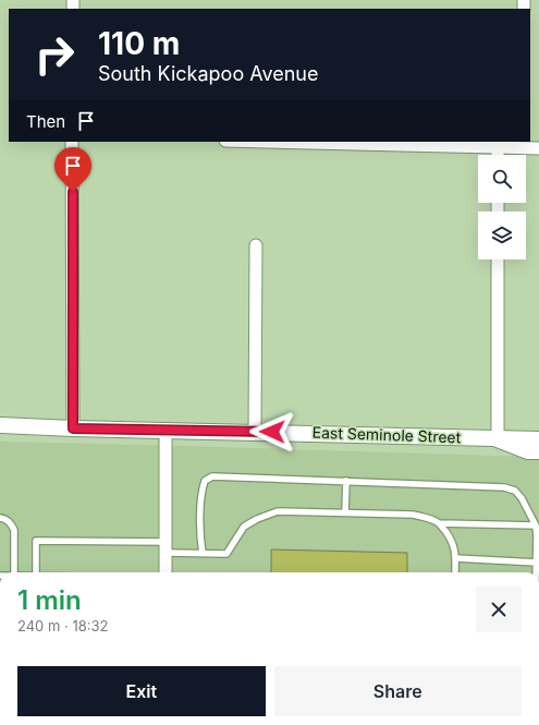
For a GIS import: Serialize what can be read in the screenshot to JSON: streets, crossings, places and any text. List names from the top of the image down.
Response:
{
  "streets": {
    "street": ["East Seminole Street"]
  },
  "page": {
    "turn": ["110 m", "South Kickapoo Avenue"],
    "then": "Then",
    "heading": ["1 min", "240 m · 18:32"],
    "buttons": ["Exit", "Share"]
  }
}
